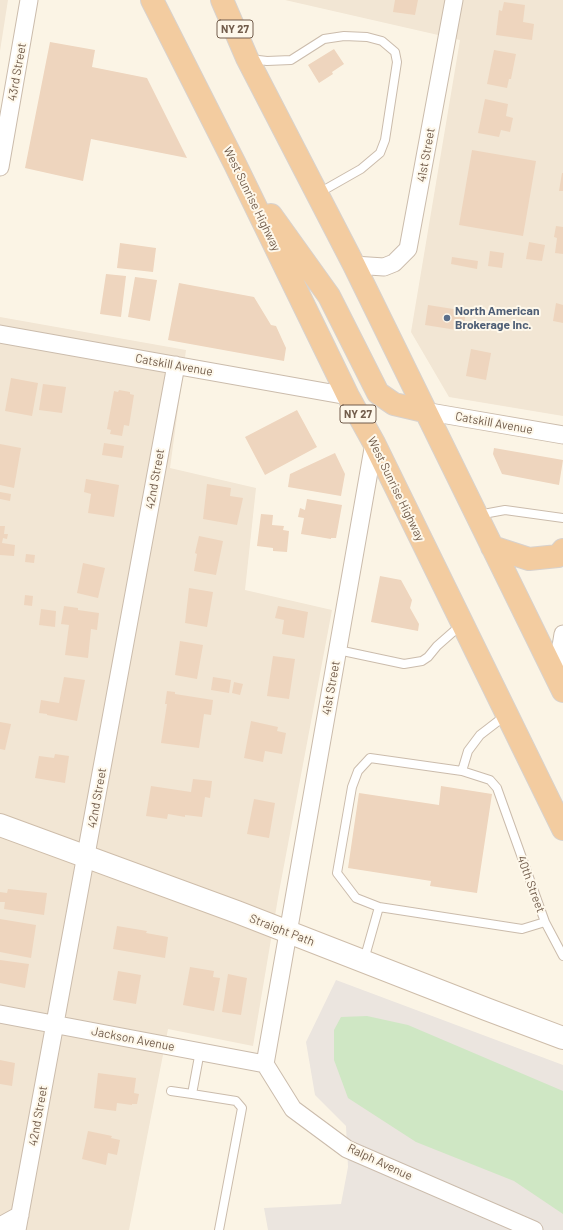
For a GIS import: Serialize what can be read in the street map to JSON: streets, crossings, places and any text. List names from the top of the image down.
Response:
{
  "streets": {
    "highway": ["NY 27", "West Sunrise Highway"],
    "main road": ["Straight Path"],
    "street": [
      "43rd Street",
      "41st Street",
      "Catskill Avenue",
      "42nd Street",
      "Jackson Avenue",
      "Ralph Avenue"
    ],
    "lane": ["40th Street"]
  },
  "crossings": [
    ["NY 27", "41st Street"],
    ["NY 27", "Catskill Avenue"],
    ["41st Street", "West Sunrise Highway"],
    ["41st Street", "Straight Path"],
    ["West Sunrise Highway", "Catskill Avenue"],
    ["Catskill Avenue", "42nd Street"],
    ["42nd Street", "Straight Path"],
    ["42nd Street", "Jackson Avenue"],
    ["Jackson Avenue", "Ralph Avenue"]
  ],
  "places": ["North American Brokerage Inc."]
}
